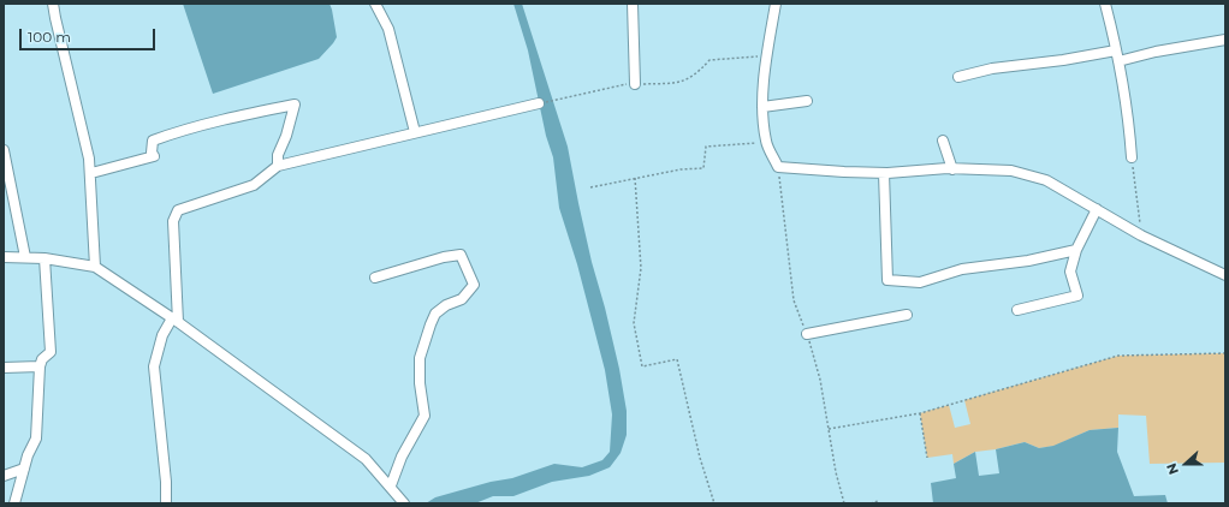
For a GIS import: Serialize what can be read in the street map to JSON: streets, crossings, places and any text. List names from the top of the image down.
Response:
{
  "scale_bar": "100 m",
  "north": "left"
}
